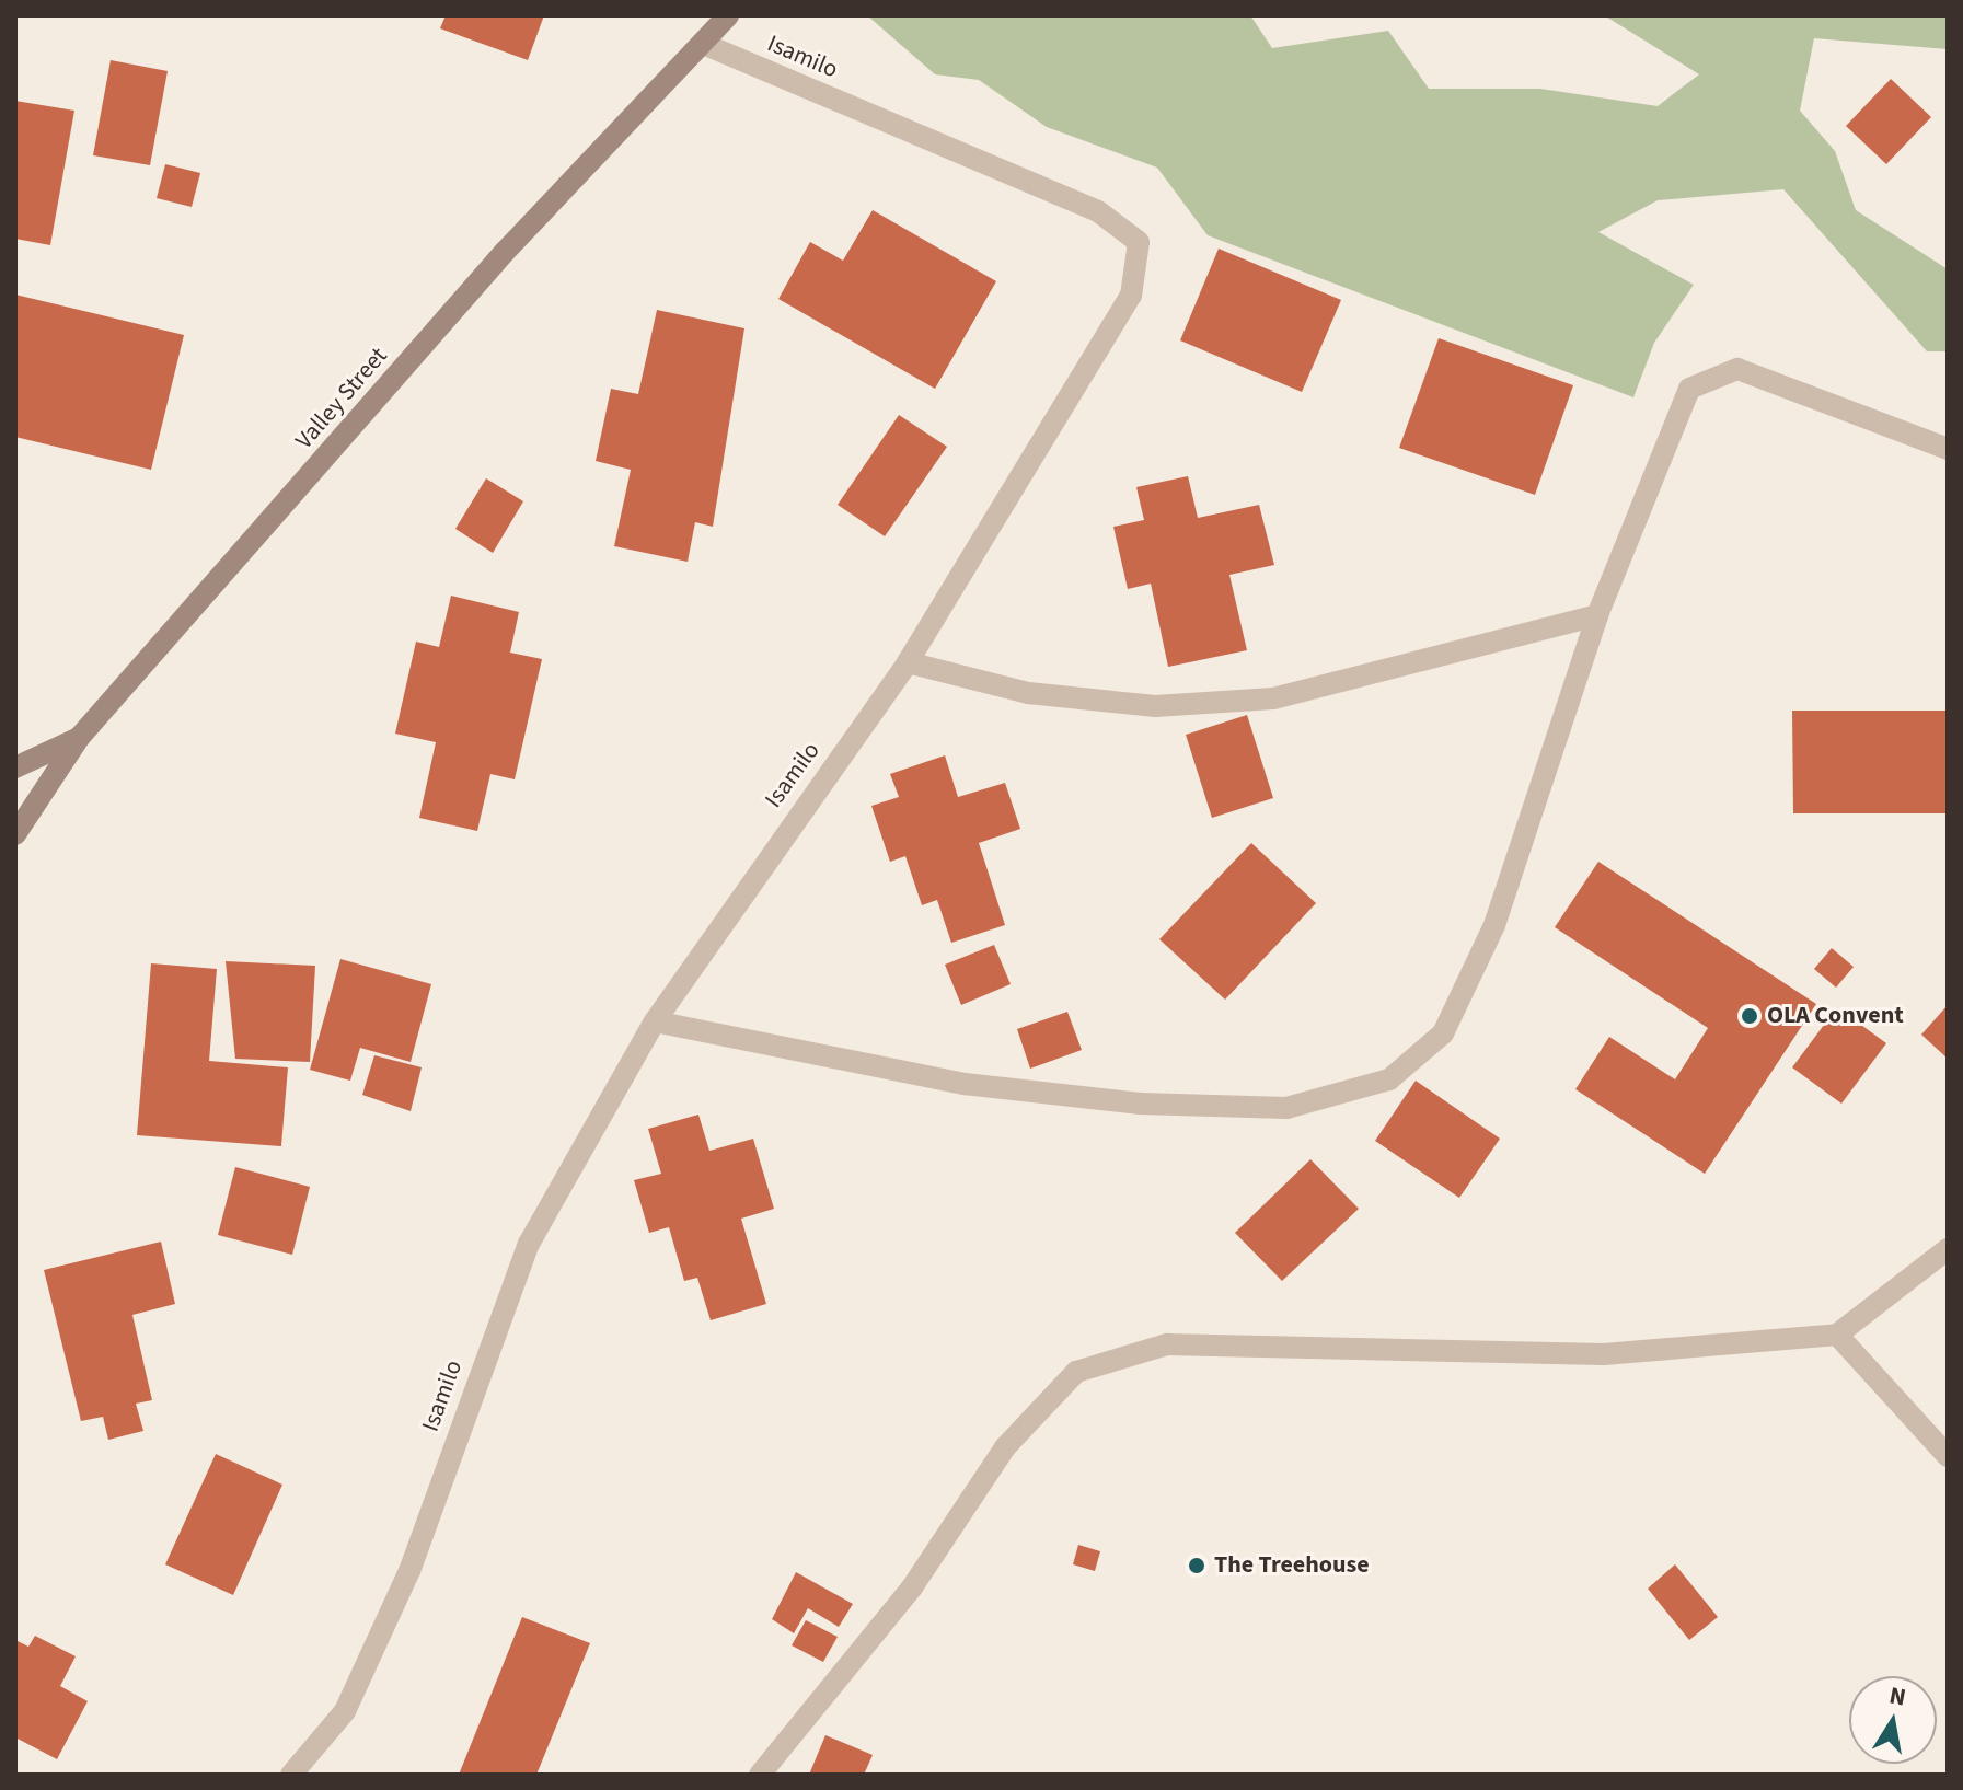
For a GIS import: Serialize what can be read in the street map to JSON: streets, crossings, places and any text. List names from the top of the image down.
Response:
{
  "streets": {
    "main road": ["Valley Street"],
    "street": ["Isamilo"]
  },
  "crossings": [
    ["Isamilo", "Valley Street"]
  ],
  "places": ["OLA Convent", "The Treehouse"],
  "north": "top"
}
